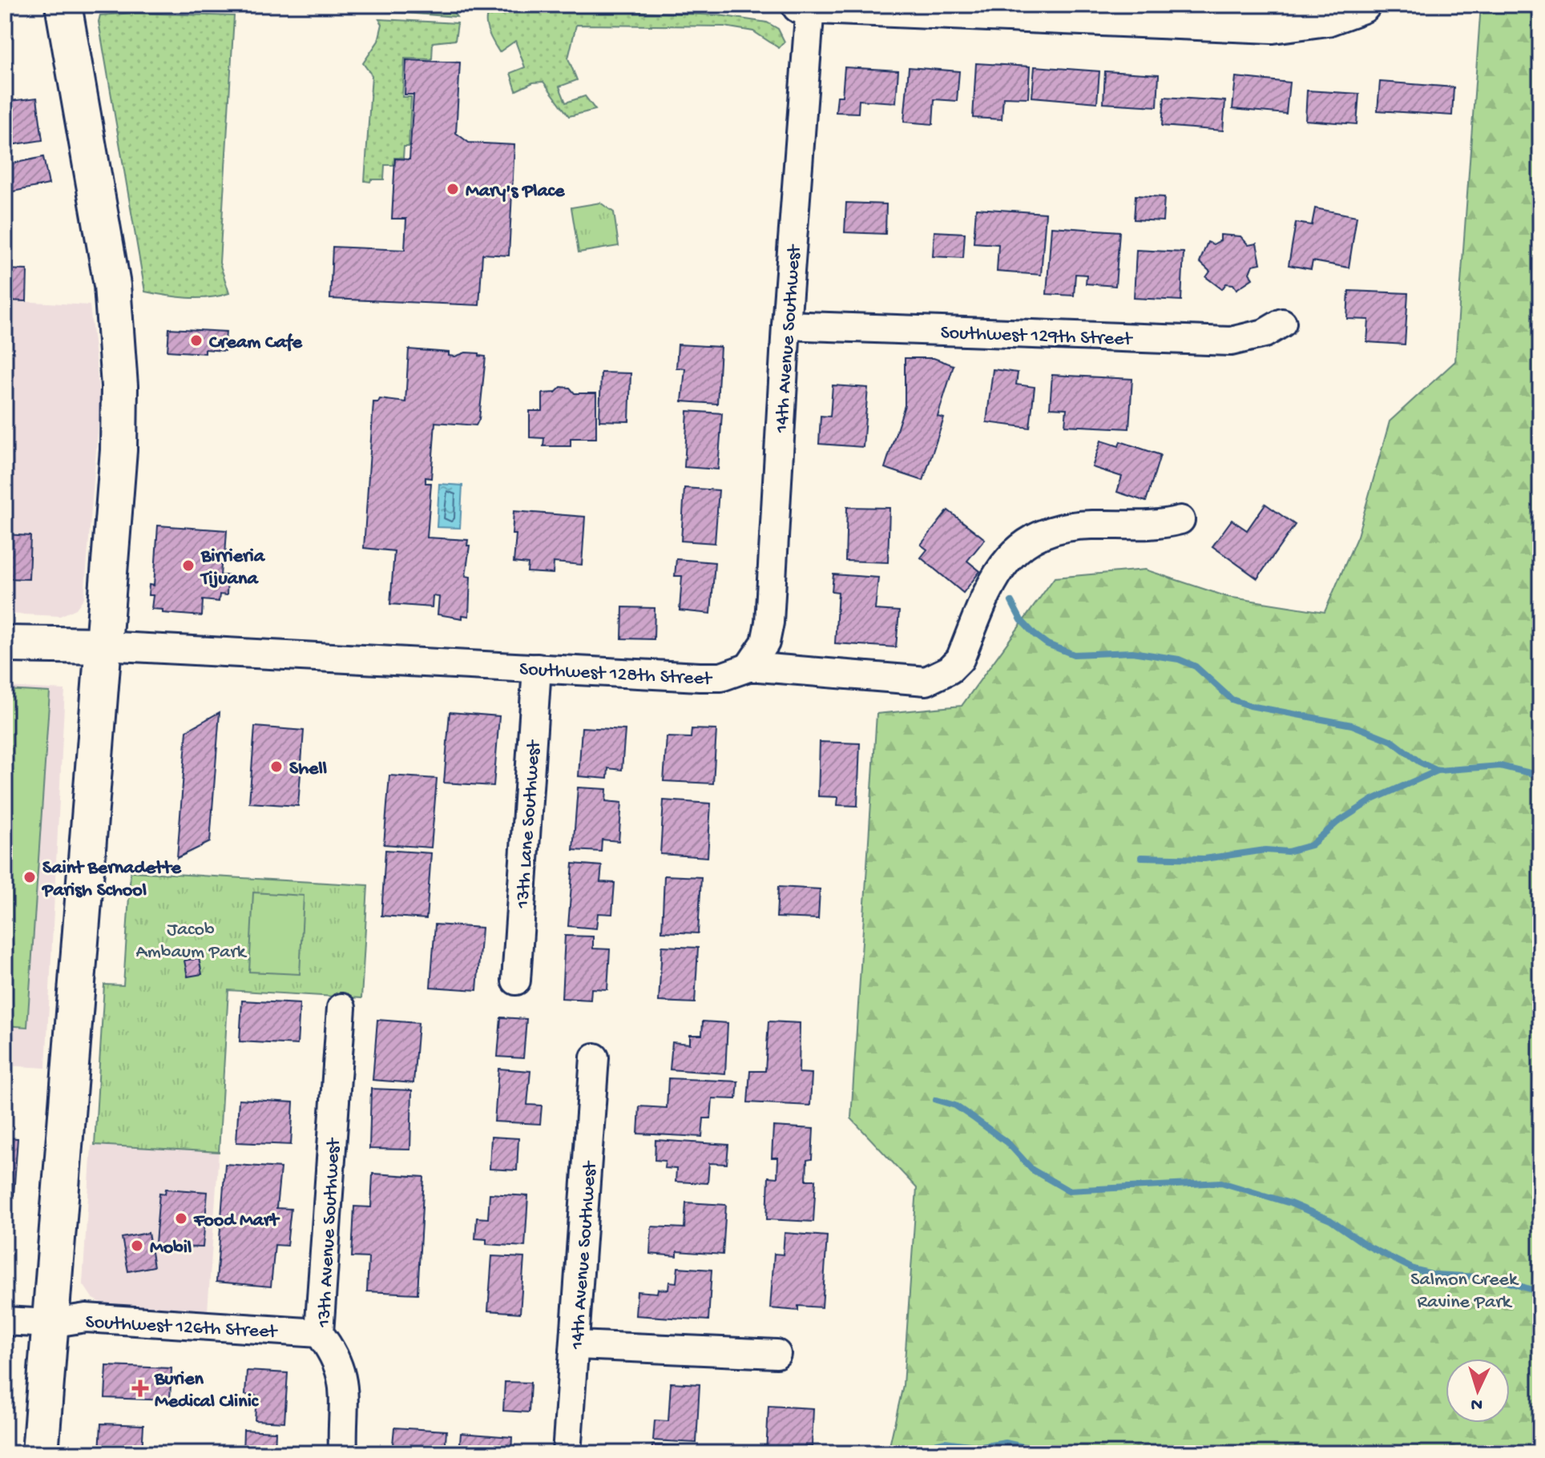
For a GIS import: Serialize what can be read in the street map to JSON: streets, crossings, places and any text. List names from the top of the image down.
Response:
{
  "streets": {
    "main road": ["Southwest 128th Street"],
    "street": [
      "Southwest 129th Street",
      "14th Avenue Southwest",
      "13th Lane Southwest",
      "13th Avenue Southwest",
      "Southwest 126th Street"
    ]
  },
  "crossings": [
    ["Southwest 129th Street", "14th Avenue Southwest"],
    ["14th Avenue Southwest", "Southwest 128th Street"],
    ["Southwest 128th Street", "13th Lane Southwest"],
    ["13th Avenue Southwest", "Southwest 126th Street"]
  ],
  "parks": ["Jacob Ambaum Park", "Salmon Creek Ravine Park"],
  "places": {
    "other": [
      "Mary's Place",
      "Cream Cafe",
      "Birrieria Tijuana",
      "Shell",
      "Saint Bernadette Parish School",
      "Food Mart",
      "Mobil"
    ],
    "health": ["Burien Medical Clinic"]
  },
  "north": "bottom"
}
